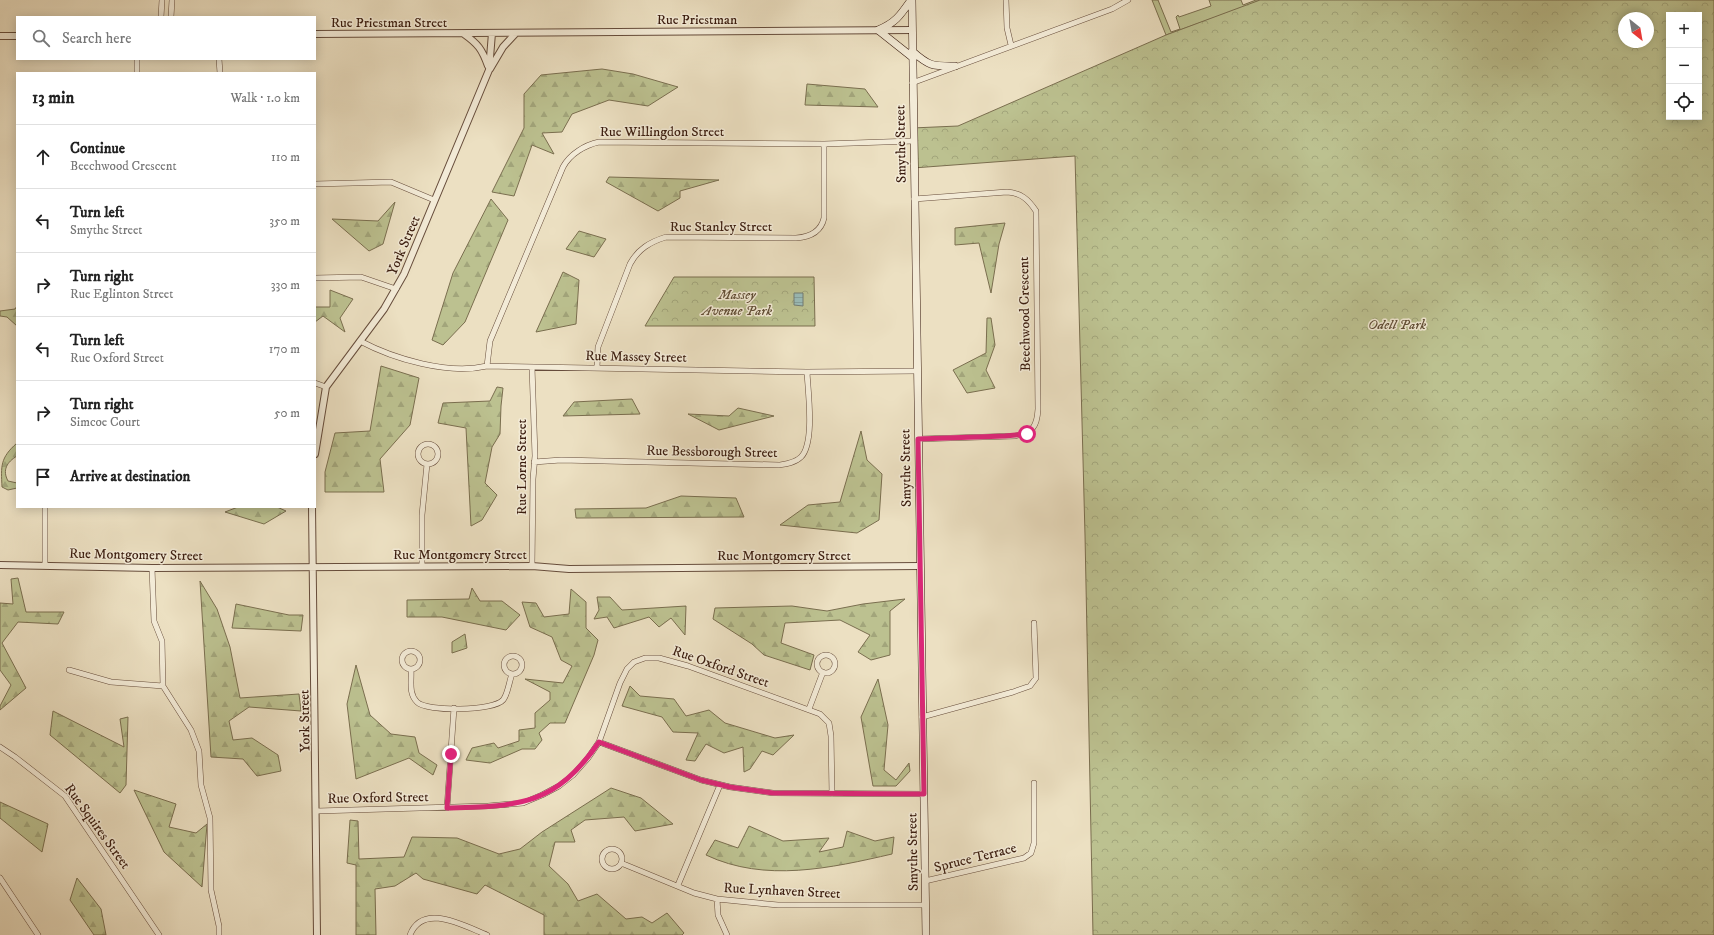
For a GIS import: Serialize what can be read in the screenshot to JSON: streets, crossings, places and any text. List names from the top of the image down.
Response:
{
  "streets": {
    "main road": ["Smythe Street"],
    "street": [
      "Rue Priestman",
      "Rue Priestman Street",
      "Rue Willingdon Street",
      "Rue Stanley Street",
      "York Street",
      "Beechwood Crescent",
      "Rue Massey Street",
      "Rue Bessborough Street",
      "Rue Lorne Street",
      "Rue Montgomery Street",
      "Rue Oxford Street",
      "Rue Squires Street",
      "Spruce Terrace",
      "Rue Lynhaven Street"
    ]
  },
  "crossings": [
    ["Rue Priestman", "Rue Priestman Street"],
    ["Rue Priestman", "Smythe Street"],
    ["Rue Priestman", "York Street"],
    ["Rue Priestman Street", "York Street"],
    ["Rue Willingdon Street", "Smythe Street"],
    ["Rue Willingdon Street", "Rue Stanley Street"],
    ["Rue Willingdon Street", "Rue Massey Street"],
    ["Smythe Street", "Beechwood Crescent"],
    ["Smythe Street", "Rue Massey Street"],
    ["Smythe Street", "Rue Montgomery Street"],
    ["Smythe Street", "Spruce Terrace"],
    ["Smythe Street", "Rue Lynhaven Street"],
    ["Rue Stanley Street", "Rue Massey Street"],
    ["York Street", "Rue Massey Street"],
    ["York Street", "Rue Montgomery Street"],
    ["York Street", "Rue Oxford Street"],
    ["Rue Massey Street", "Rue Bessborough Street"],
    ["Rue Massey Street", "Rue Lorne Street"],
    ["Rue Bessborough Street", "Rue Lorne Street"],
    ["Rue Lorne Street", "Rue Montgomery Street"]
  ],
  "parks": ["Massey Avenue Park", "Odell Park"],
  "north": "bottom right",
  "page": {
    "map_buttons": ["+", "−"],
    "search": "Search here",
    "heading": ["13 min", "Walk · 1.0 km"],
    "list": [
      ["Continue", "Beechwood Crescent", "110 m"],
      ["Turn left", "Smythe Street", "350 m"],
      ["Turn right", "Rue Eglinton Street", "330 m"],
      ["Turn left", "Rue Oxford Street", "170 m"],
      ["Turn right", "Simcoe Court", "50 m"],
      "Arrive at destination"
    ]
  }
}
